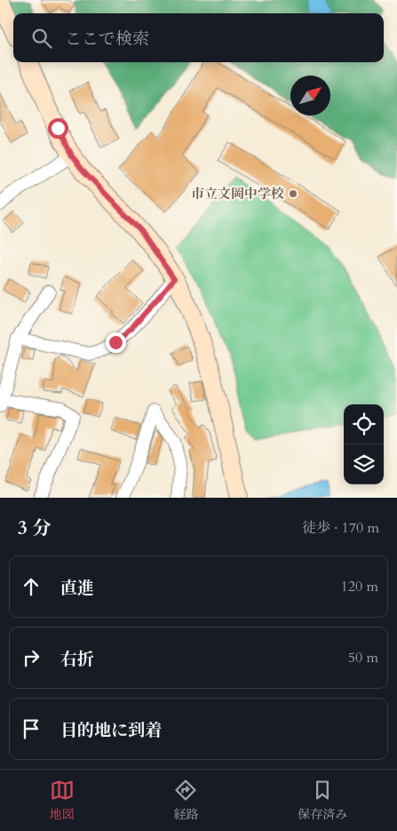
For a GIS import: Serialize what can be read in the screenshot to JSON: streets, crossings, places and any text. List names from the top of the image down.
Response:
{
  "places": ["市立文岡中学校"],
  "north": "top right",
  "page": {
    "search": "ここで検索",
    "heading": ["3 分", "徒歩 · 170 m"],
    "list": [
      ["直進", "120 m"],
      ["右折", "50 m"],
      "目的地に到着"
    ],
    "nav": ["地図", "経路", "保存済み"]
  }
}
